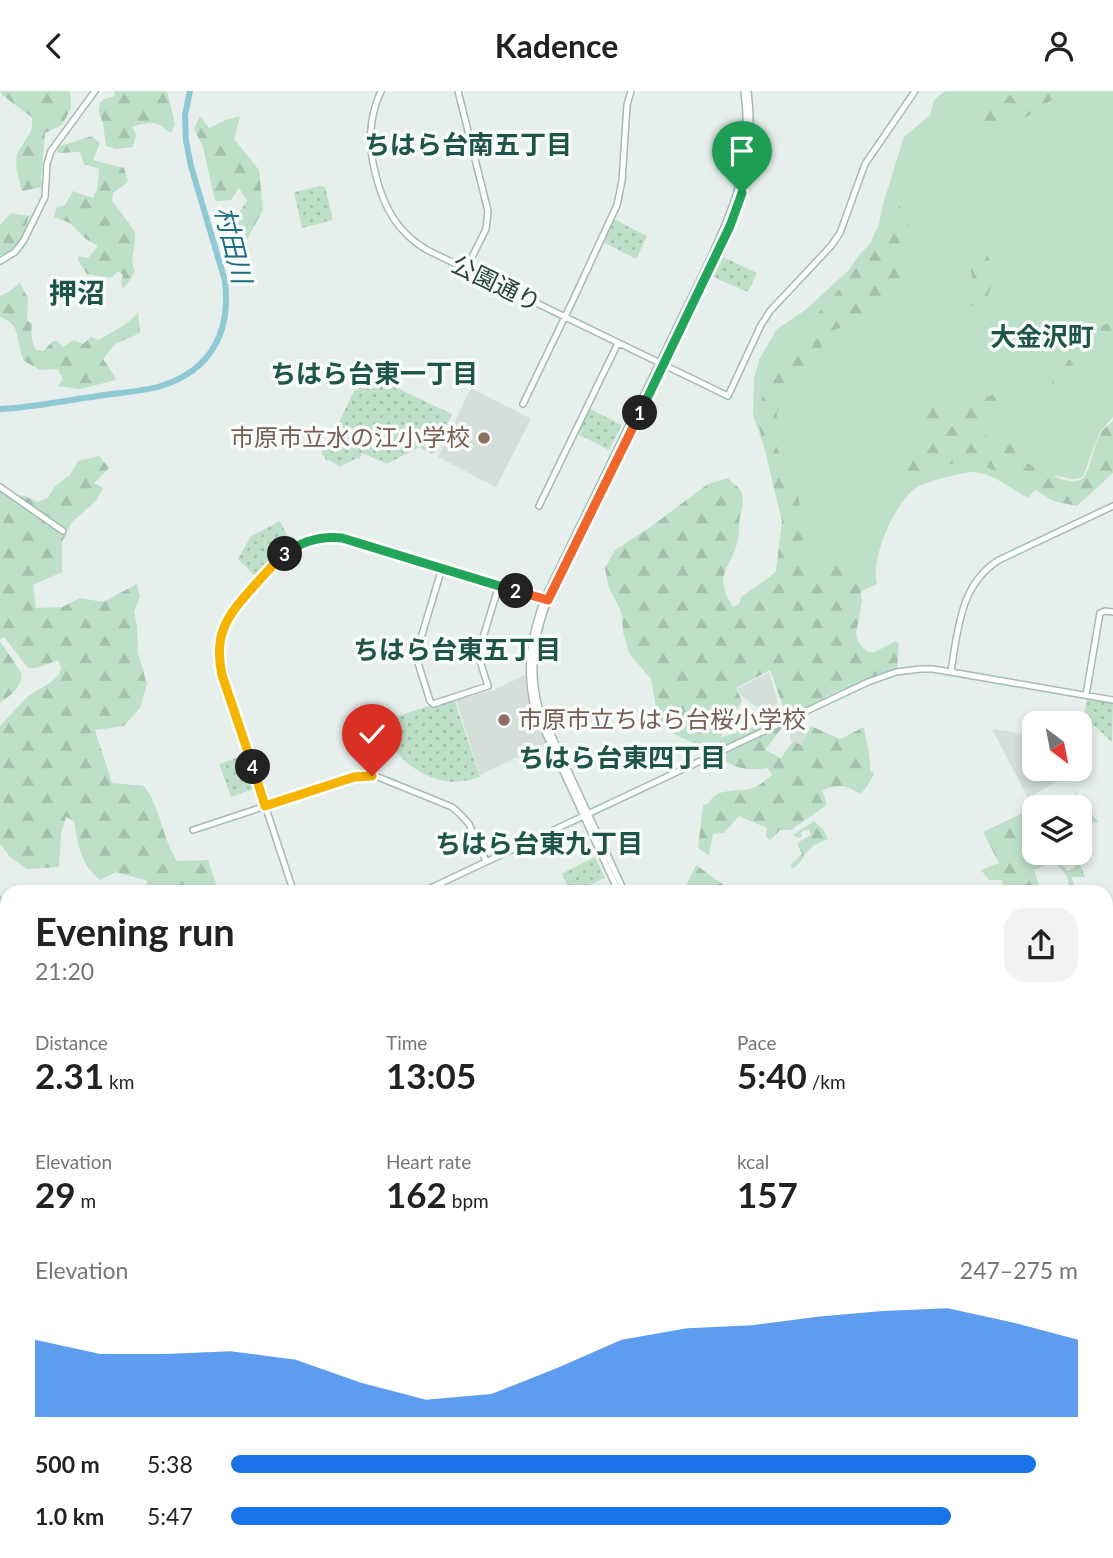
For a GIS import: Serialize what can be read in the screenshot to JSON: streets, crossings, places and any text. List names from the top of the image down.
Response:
{
  "streets": {
    "street": ["公園通り"]
  },
  "districts": [
    "ちはら台南五丁目",
    "押沼",
    "大金沢町",
    "ちはら台東一丁目",
    "ちはら台東五丁目",
    "ちはら台東四丁目",
    "ちはら台東九丁目"
  ],
  "water": ["村田川"],
  "places": ["市原市立水の江小学校", "市原市立ちはら台桜小学校"],
  "north": "bottom right",
  "page": {
    "header": "Kadence",
    "pins": [
      "1",
      "3",
      "2",
      "4"
    ],
    "heading": ["Evening run", "21:20"],
    "stats": [
      ["Distance", "2.31 km"],
      ["Time", "13:05"],
      ["Pace", "5:40 /km"],
      ["Elevation", "29 m"],
      ["Heart rate", "162 bpm"],
      ["kcal", "157"]
    ],
    "chart": ["Elevation", "247–275 m"],
    "list": [
      {
        "name": "500 m",
        "note": "5:38"
      },
      {
        "name": "1.0 km",
        "note": "5:47"
      }
    ]
  }
}
